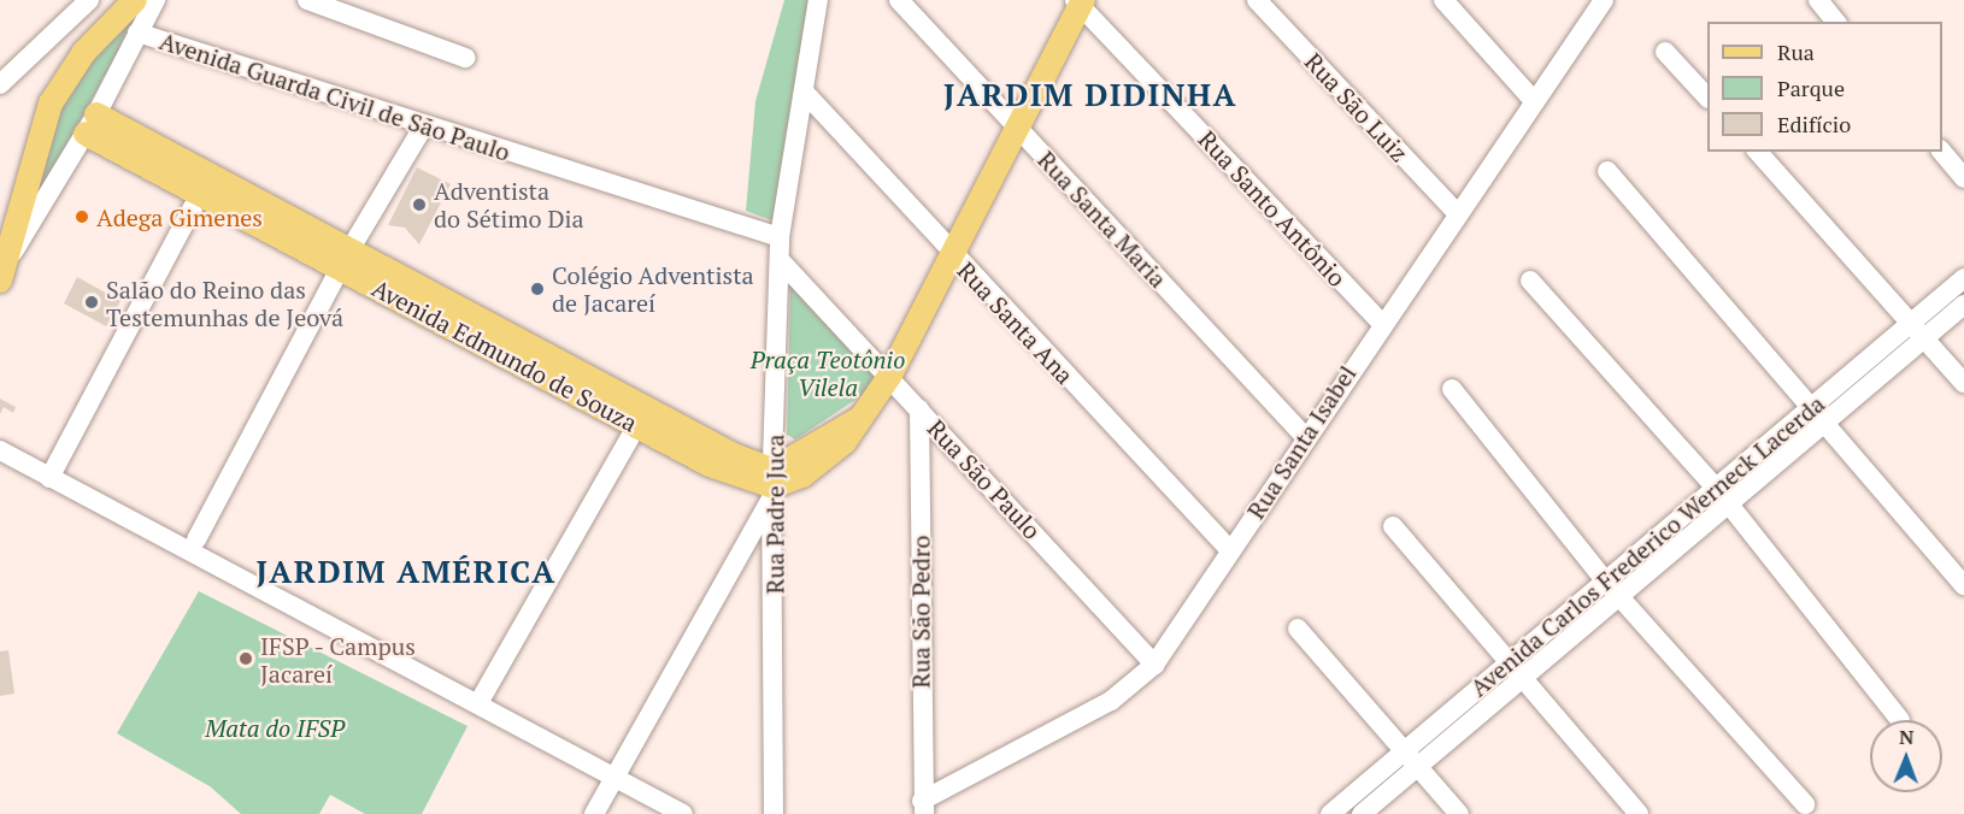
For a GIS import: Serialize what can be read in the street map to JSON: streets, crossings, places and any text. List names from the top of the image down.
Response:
{
  "streets": {
    "main road": ["Avenida Edmundo de Souza"],
    "street": [
      "Avenida Guarda Civil de São Paulo",
      "Rua São Luiz",
      "Rua Santo Antônio",
      "Rua Santa Maria",
      "Rua Santa Ana",
      "Rua Santa Isabel",
      "Rua São Paulo",
      "Rua Padre Juca",
      "Avenida Carlos Frederico Werneck Lacerda",
      "Rua São Pedro"
    ]
  },
  "crossings": [
    ["Avenida Guarda Civil de São Paulo", "Rua Padre Juca"],
    ["Rua São Luiz", "Rua Santa Isabel"],
    ["Rua Santo Antônio", "Rua Santa Isabel"],
    ["Rua Santa Maria", "Rua Santa Isabel"],
    ["Rua Santa Ana", "Rua Santa Isabel"],
    ["Rua Santa Ana", "Rua Padre Juca"],
    ["Avenida Edmundo de Souza", "Rua Padre Juca"],
    ["Rua Santa Isabel", "Rua São Paulo"],
    ["Rua Santa Isabel", "Rua São Pedro"],
    ["Rua São Paulo", "Rua Padre Juca"],
    ["Rua São Paulo", "Rua São Pedro"]
  ],
  "districts": ["JARDIM DIDINHA", "JARDIM AMÉRICA"],
  "parks": ["Praça Teotônio Vilela", "Mata do IFSP"],
  "places": [
    "Adventista do Sétimo Dia",
    "Adega Gimenes",
    "Colégio Adventista de Jacareí",
    "Salão do Reino das Testemunhas de Jeová",
    "IFSP - Campus Jacareí"
  ],
  "legend": ["Rua", "Parque", "Edifício"],
  "north": "top"
}
